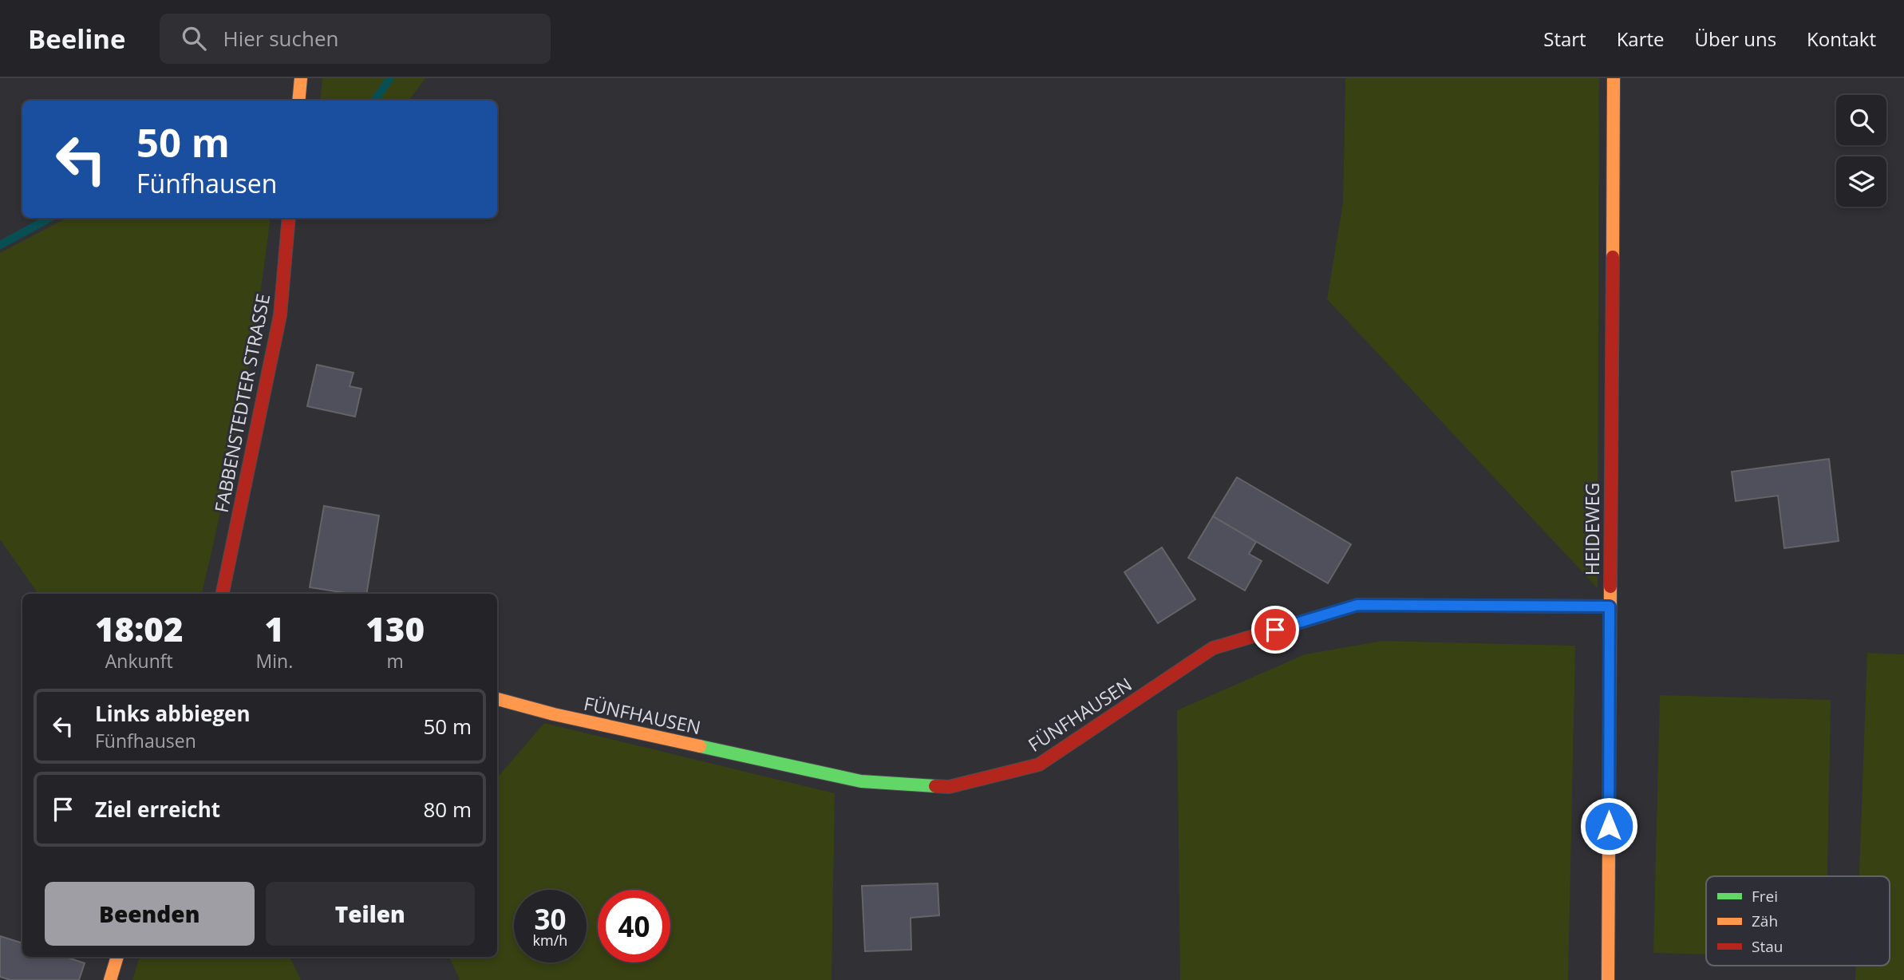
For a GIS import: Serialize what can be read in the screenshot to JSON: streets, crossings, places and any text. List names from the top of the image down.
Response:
{
  "streets": {
    "street": ["FABBENSTEDTER STRASSE", "HEIDEWEG", "FÜNFHAUSEN"]
  },
  "crossings": [
    ["HEIDEWEG", "FÜNFHAUSEN"]
  ],
  "legend": ["Frei", "Zäh", "Stau"],
  "page": {
    "header": "Beeline",
    "search": "Hier suchen",
    "nav": [
      "Start",
      "Karte",
      "Über uns",
      "Kontakt"
    ],
    "turn": ["50 m", "Fünfhausen"],
    "eta": [
      "18:02",
      "Ankunft",
      "1",
      "Min.",
      "130",
      "m"
    ],
    "list": [
      {
        "name": "Links abbiegen",
        "note": "Fünfhausen",
        "value": "50 m"
      },
      {
        "name": "Ziel erreicht",
        "value": "80 m"
      }
    ],
    "buttons": ["Beenden", "Teilen"],
    "speed": "30 km/h",
    "limit": "40"
  }
}
